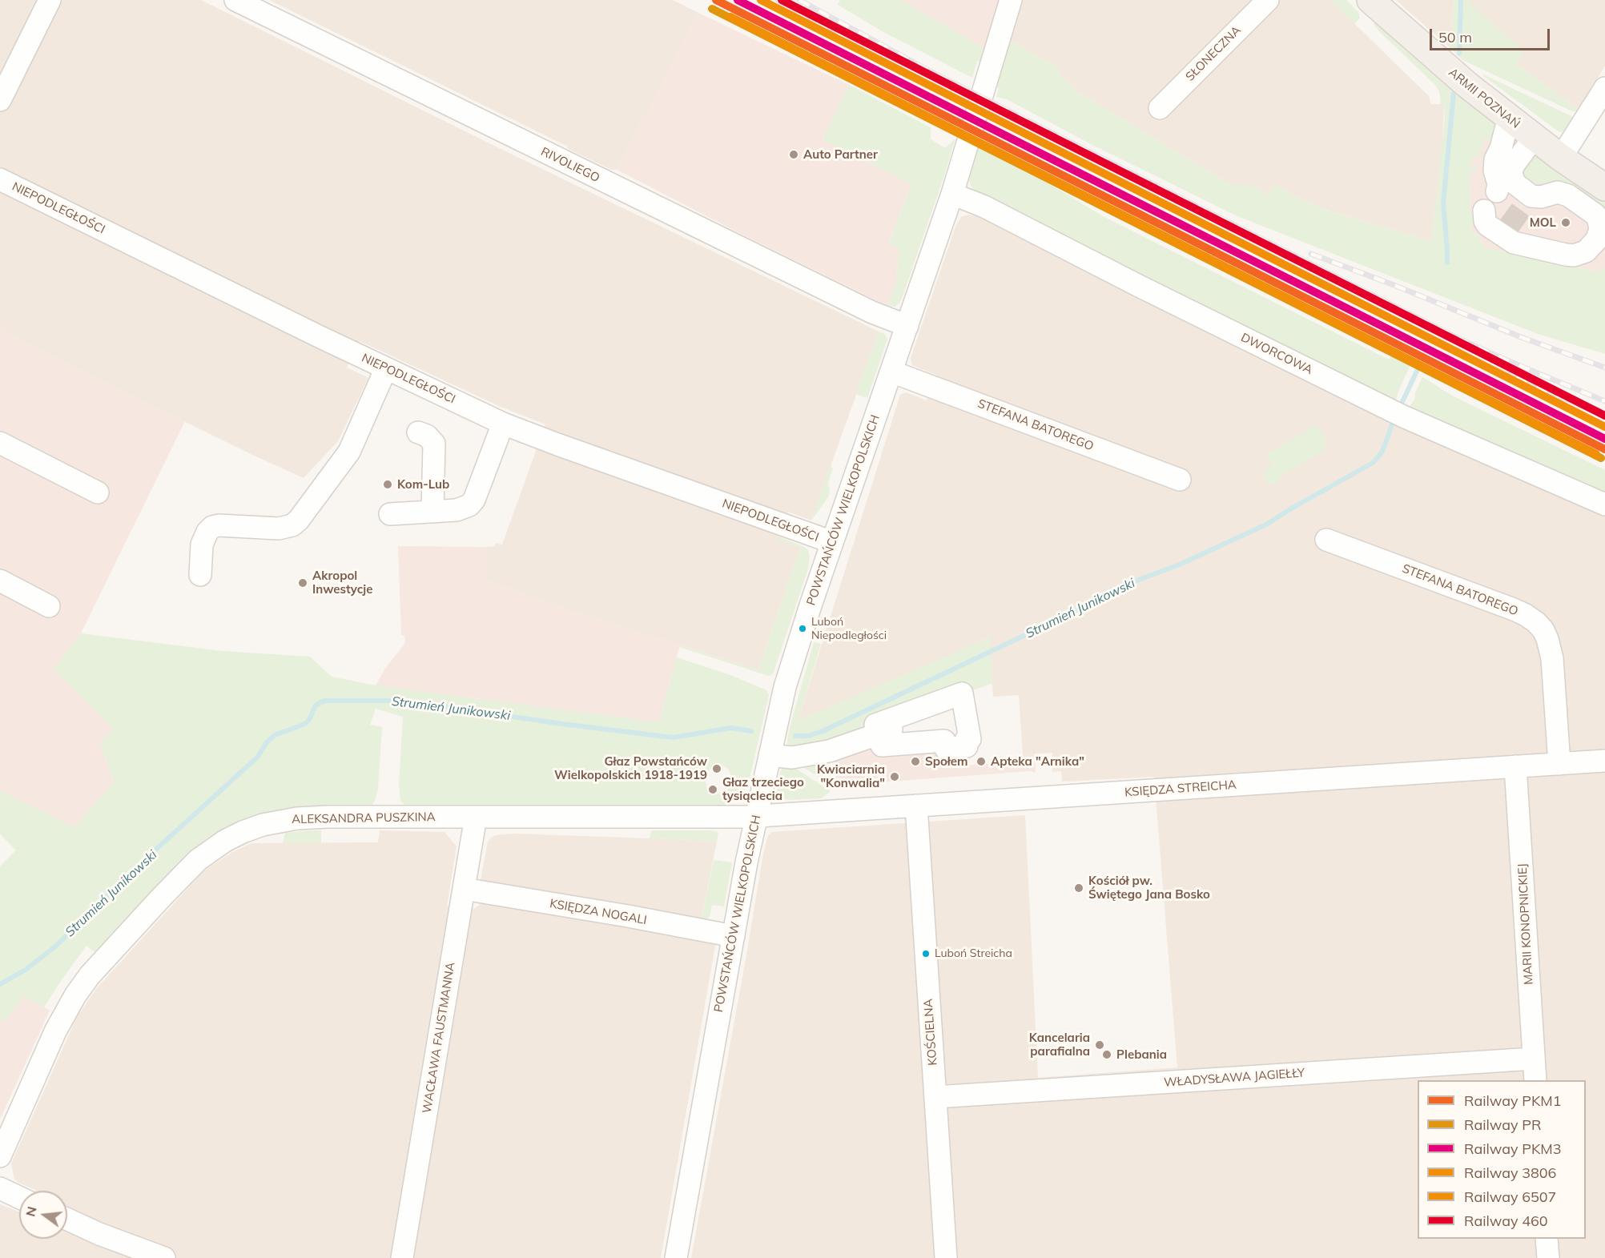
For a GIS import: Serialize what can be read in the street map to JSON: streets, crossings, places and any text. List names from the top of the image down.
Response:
{
  "streets": {
    "main road": ["ARMII POZNAŃ"],
    "street": [
      "SŁONECZNA",
      "RIVOLIEGO",
      "NIEPODLEGŁOŚCI",
      "DWORCOWA",
      "STEFANA BATOREGO",
      "POWSTAŃCÓW WIELKOPOLSKICH",
      "KSIĘDZA STREICHA",
      "ALEKSANDRA PUSZKINA",
      "KSIĘDZA NOGALI",
      "MARII KONOPNICKIEJ",
      "KOŚCIELNA",
      "WACŁAWA FAUSTMANNA",
      "WŁADYSŁAWA JAGIEŁŁY"
    ]
  },
  "crossings": [
    ["RIVOLIEGO", "POWSTAŃCÓW WIELKOPOLSKICH"],
    ["NIEPODLEGŁOŚCI", "POWSTAŃCÓW WIELKOPOLSKICH"],
    ["DWORCOWA", "POWSTAŃCÓW WIELKOPOLSKICH"],
    ["STEFANA BATOREGO", "POWSTAŃCÓW WIELKOPOLSKICH"],
    ["STEFANA BATOREGO", "KSIĘDZA STREICHA"],
    ["POWSTAŃCÓW WIELKOPOLSKICH", "KSIĘDZA STREICHA"],
    ["POWSTAŃCÓW WIELKOPOLSKICH", "ALEKSANDRA PUSZKINA"],
    ["POWSTAŃCÓW WIELKOPOLSKICH", "KSIĘDZA NOGALI"],
    ["KSIĘDZA STREICHA", "ALEKSANDRA PUSZKINA"],
    ["KSIĘDZA STREICHA", "MARII KONOPNICKIEJ"],
    ["KSIĘDZA STREICHA", "KOŚCIELNA"],
    ["ALEKSANDRA PUSZKINA", "WACŁAWA FAUSTMANNA"],
    ["KSIĘDZA NOGALI", "WACŁAWA FAUSTMANNA"],
    ["MARII KONOPNICKIEJ", "WŁADYSŁAWA JAGIEŁŁY"],
    ["KOŚCIELNA", "WŁADYSŁAWA JAGIEŁŁY"]
  ],
  "water": ["Strumień Junikowski"],
  "places": [
    "Auto Partner",
    "MOL",
    "Kom-Lub",
    "Akropol Inwestycje",
    "Luboń Niepodległości",
    "Społem",
    "Apteka \"Arnika\"",
    "Głaz Powstańców Wielkopolskich 1918-1919",
    "Kwiaciarnia \"Konwalia\"",
    "Głaz trzeciego tysiąclecia",
    "Kościół pw. Świętego Jana Bosko",
    "Luboń Streicha",
    "Kancelaria parafialna",
    "Plebania"
  ],
  "lines": [
    "rail line PKM1",
    "rail line PKM3",
    "rail line 3806",
    "rail line 460",
    "rail line PR",
    "rail line 6507"
  ],
  "legend": [
    "Railway PKM1",
    "Railway PR",
    "Railway PKM3",
    "Railway 3806",
    "Railway 6507",
    "Railway 460"
  ],
  "scale_bar": "50 m",
  "north": "left"
}
